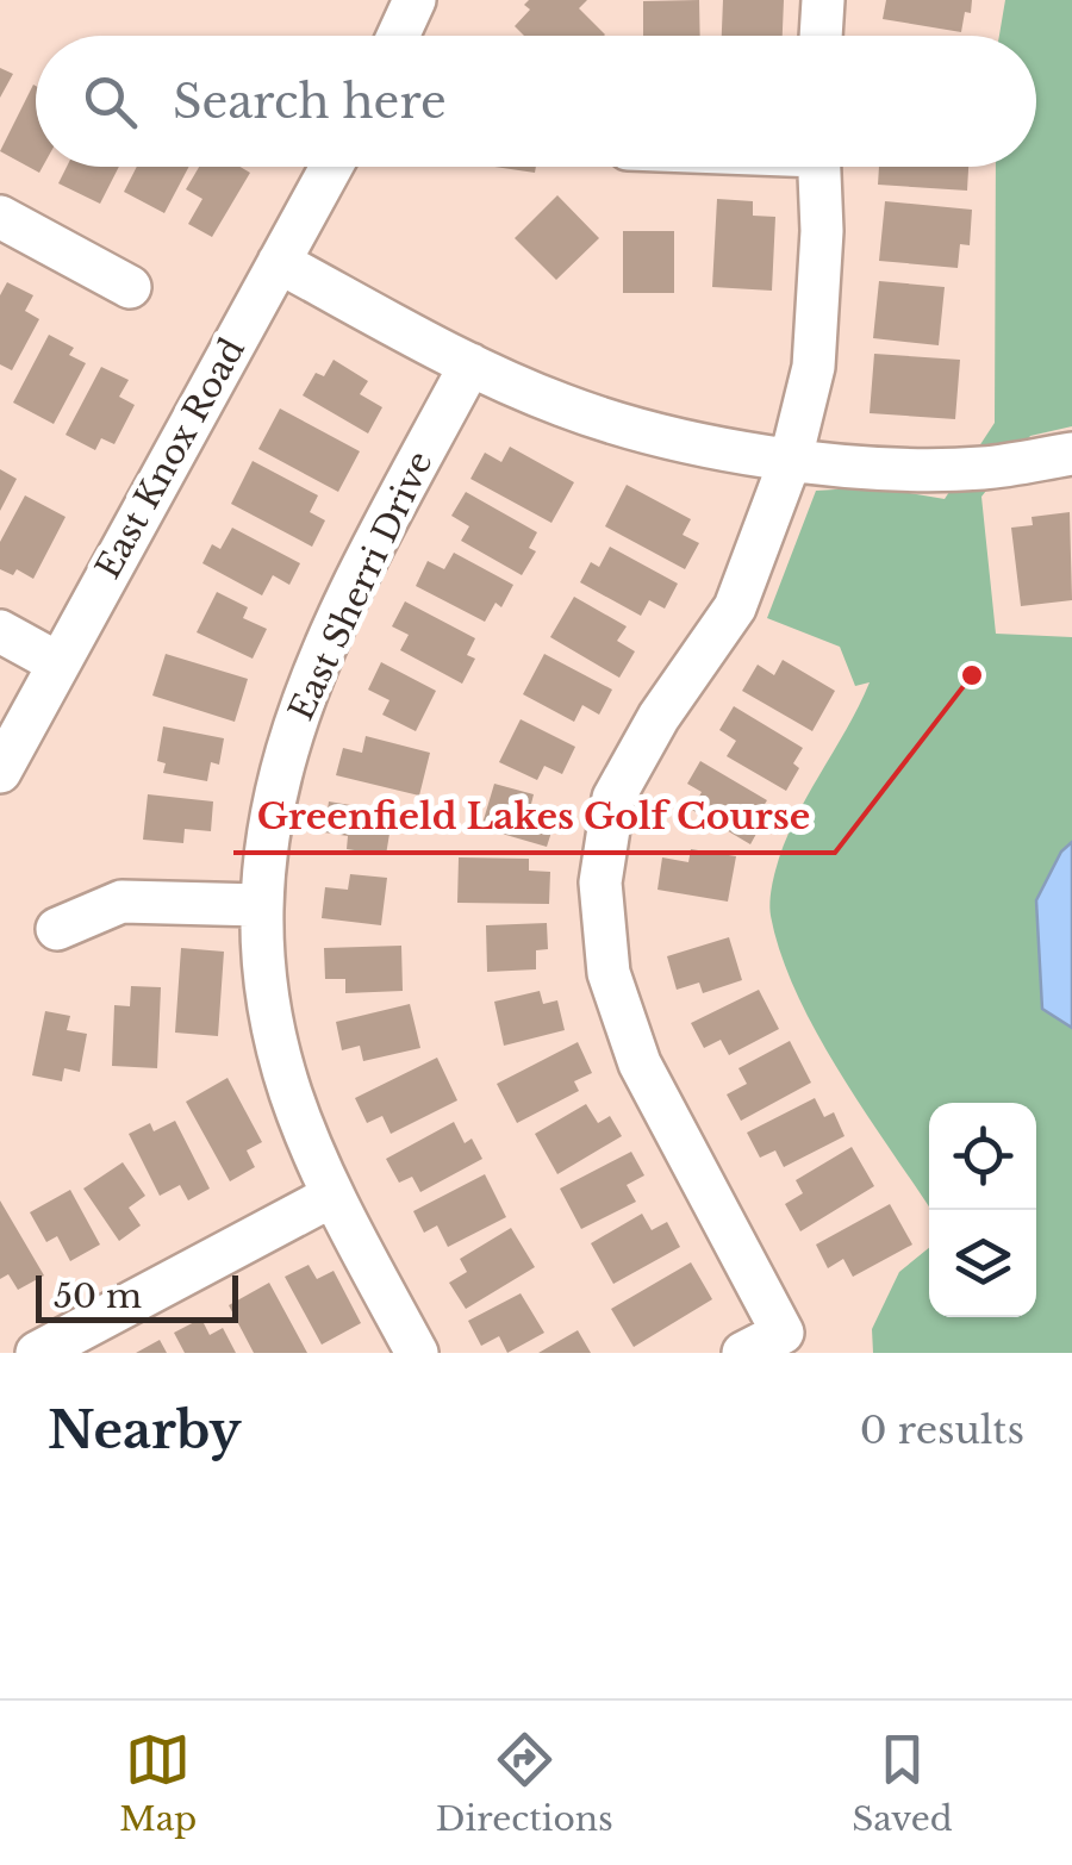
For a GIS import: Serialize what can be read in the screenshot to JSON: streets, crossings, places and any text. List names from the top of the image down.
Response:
{
  "streets": {
    "street": ["East Knox Road", "East Sherri Drive"]
  },
  "places": ["Greenfield Lakes Golf Course"],
  "scale_bar": "50 m",
  "page": {
    "search": "Search here",
    "scale": "50 m",
    "heading": ["Nearby", "0 results"],
    "nav": ["Map", "Directions", "Saved"]
  }
}
